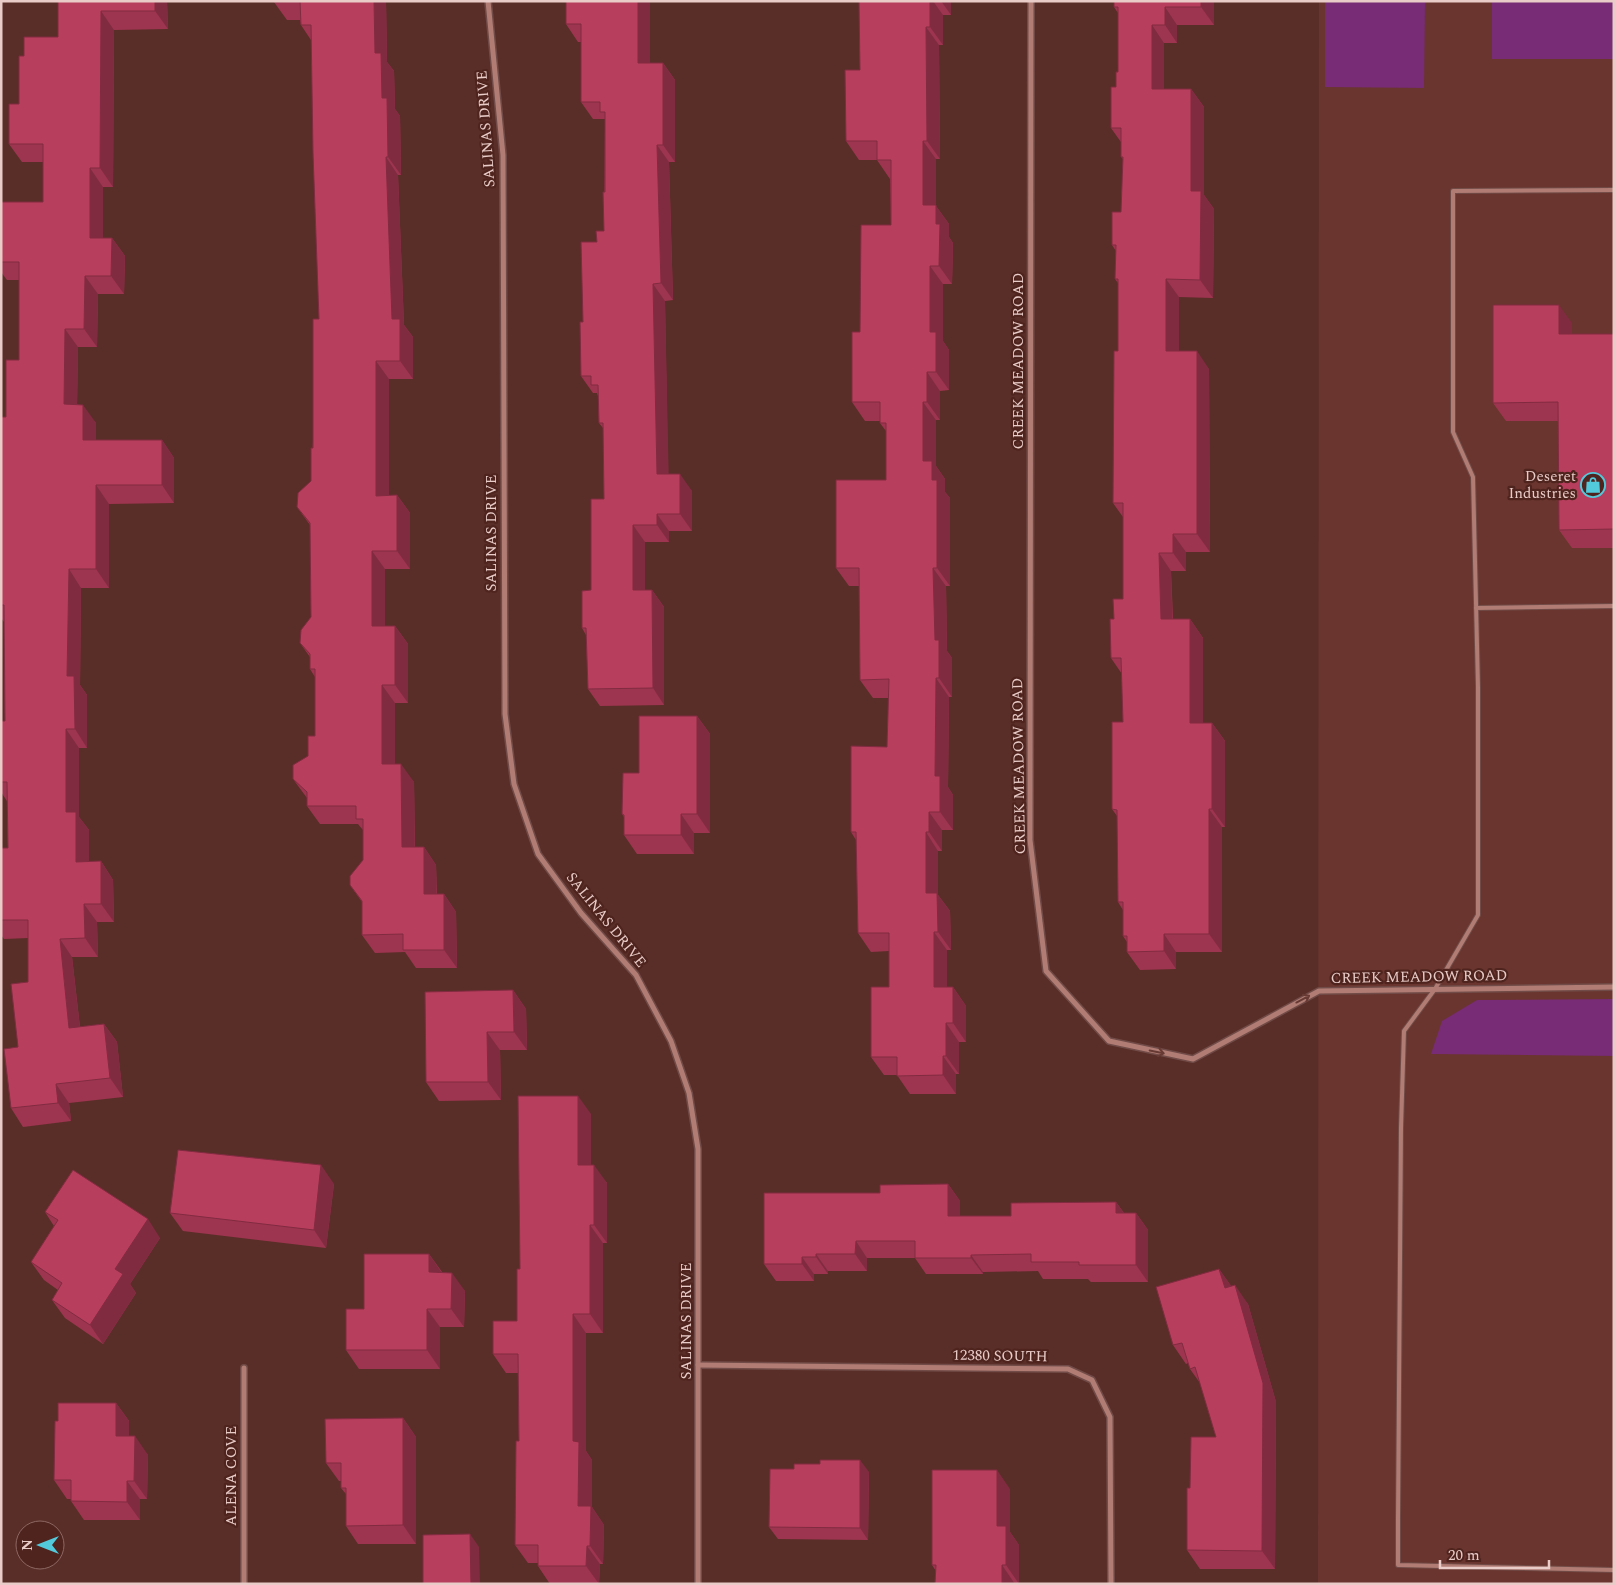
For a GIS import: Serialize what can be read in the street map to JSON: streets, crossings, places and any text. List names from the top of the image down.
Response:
{
  "streets": {
    "street": [
      "SALINAS DRIVE",
      "CREEK MEADOW ROAD",
      "12380 SOUTH",
      "ALENA COVE"
    ]
  },
  "crossings": [
    ["SALINAS DRIVE", "12380 SOUTH"]
  ],
  "places": {
    "shop": ["Deseret Industries"]
  },
  "scale_bar": "20 m",
  "north": "left"
}
